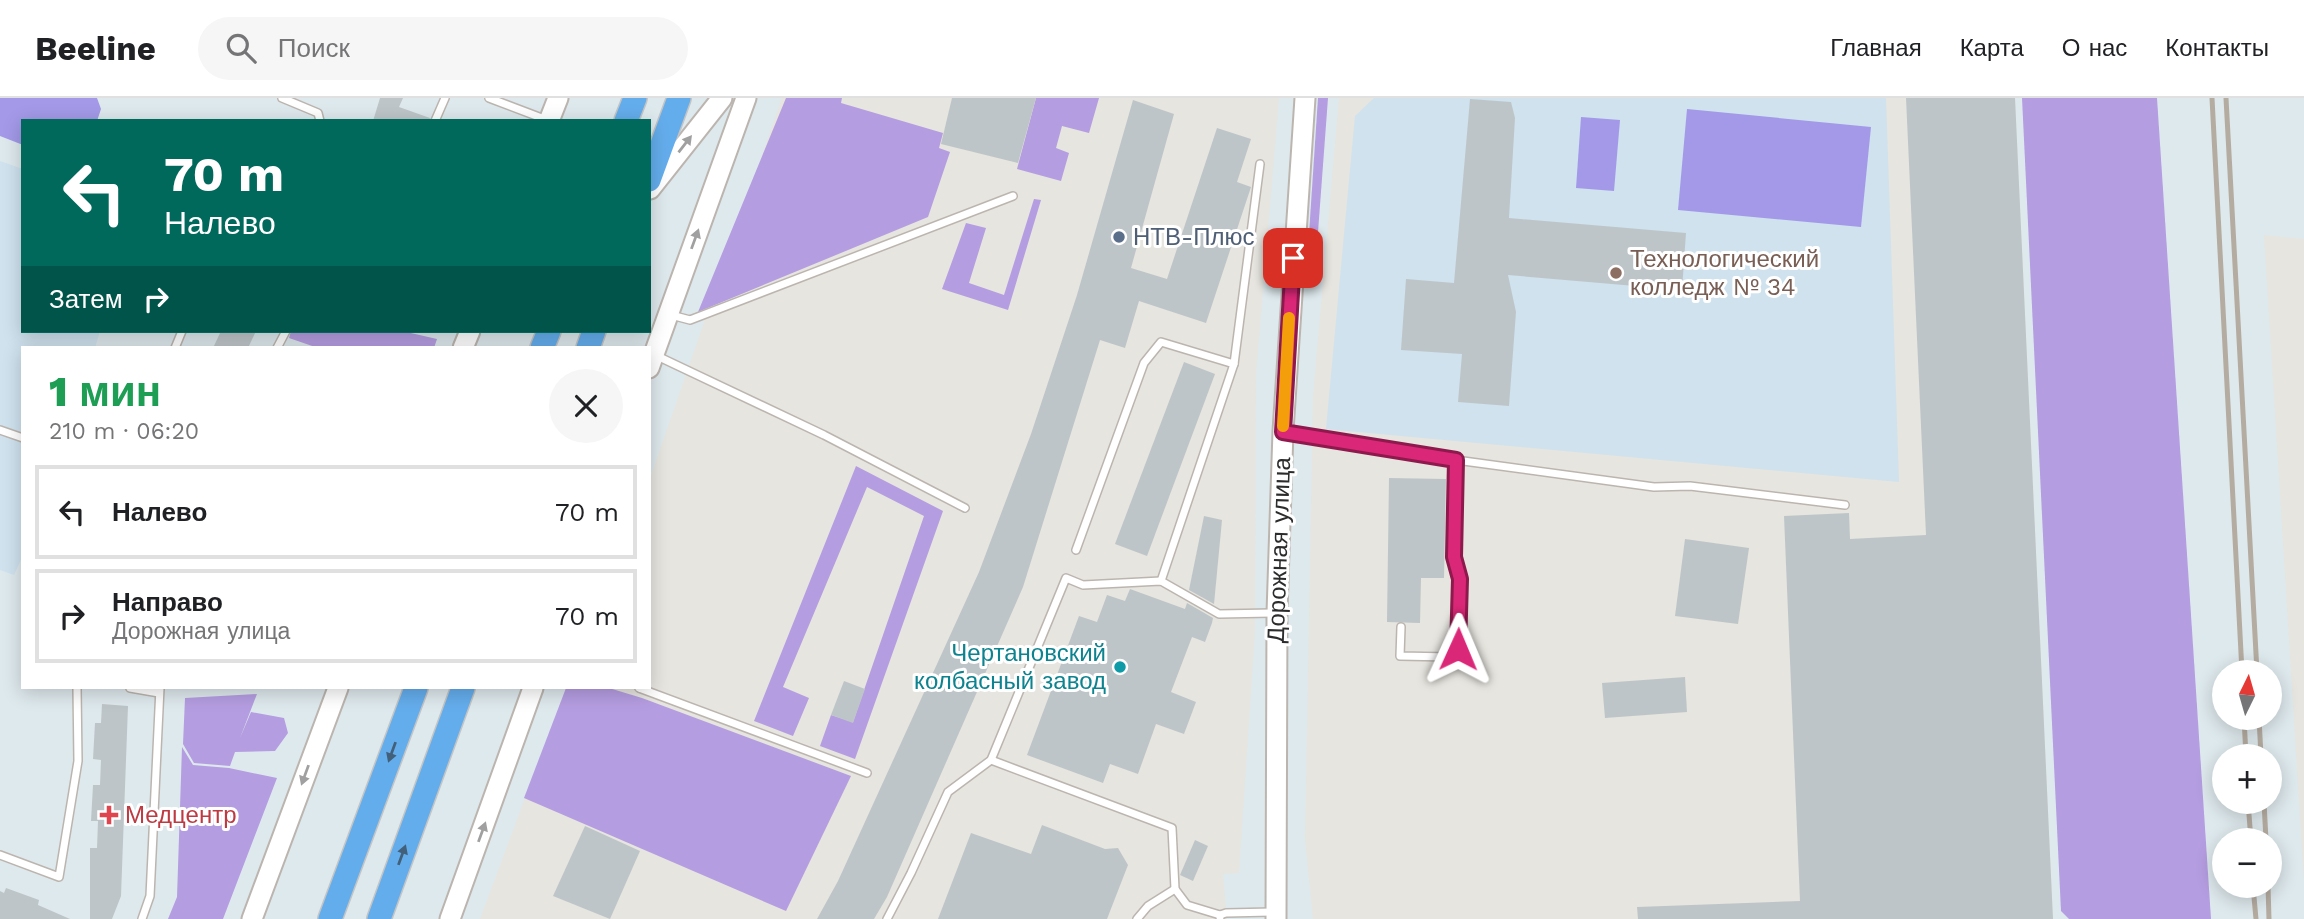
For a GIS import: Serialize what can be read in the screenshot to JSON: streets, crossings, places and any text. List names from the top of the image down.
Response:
{
  "streets": {
    "main road": ["Дорожная улица"]
  },
  "places": {
    "other": ["НТВ-Плюс", "Технологический колледж № 34", "Чертановский колбасный завод"],
    "health": ["Медцентр"]
  },
  "north": "top",
  "page": {
    "header": "Beeline",
    "search": "Поиск",
    "nav": [
      "Главная",
      "Карта",
      "О нас",
      "Контакты"
    ],
    "turn": ["70 m", "Налево"],
    "then": "Затем",
    "heading": ["1 мин", "210 m · 06:20"],
    "list": [
      {
        "name": "Налево",
        "value": "70 m"
      },
      {
        "name": "Направо",
        "note": "Дорожная улица",
        "value": "70 m"
      }
    ],
    "map_buttons": ["+", "−"]
  }
}
